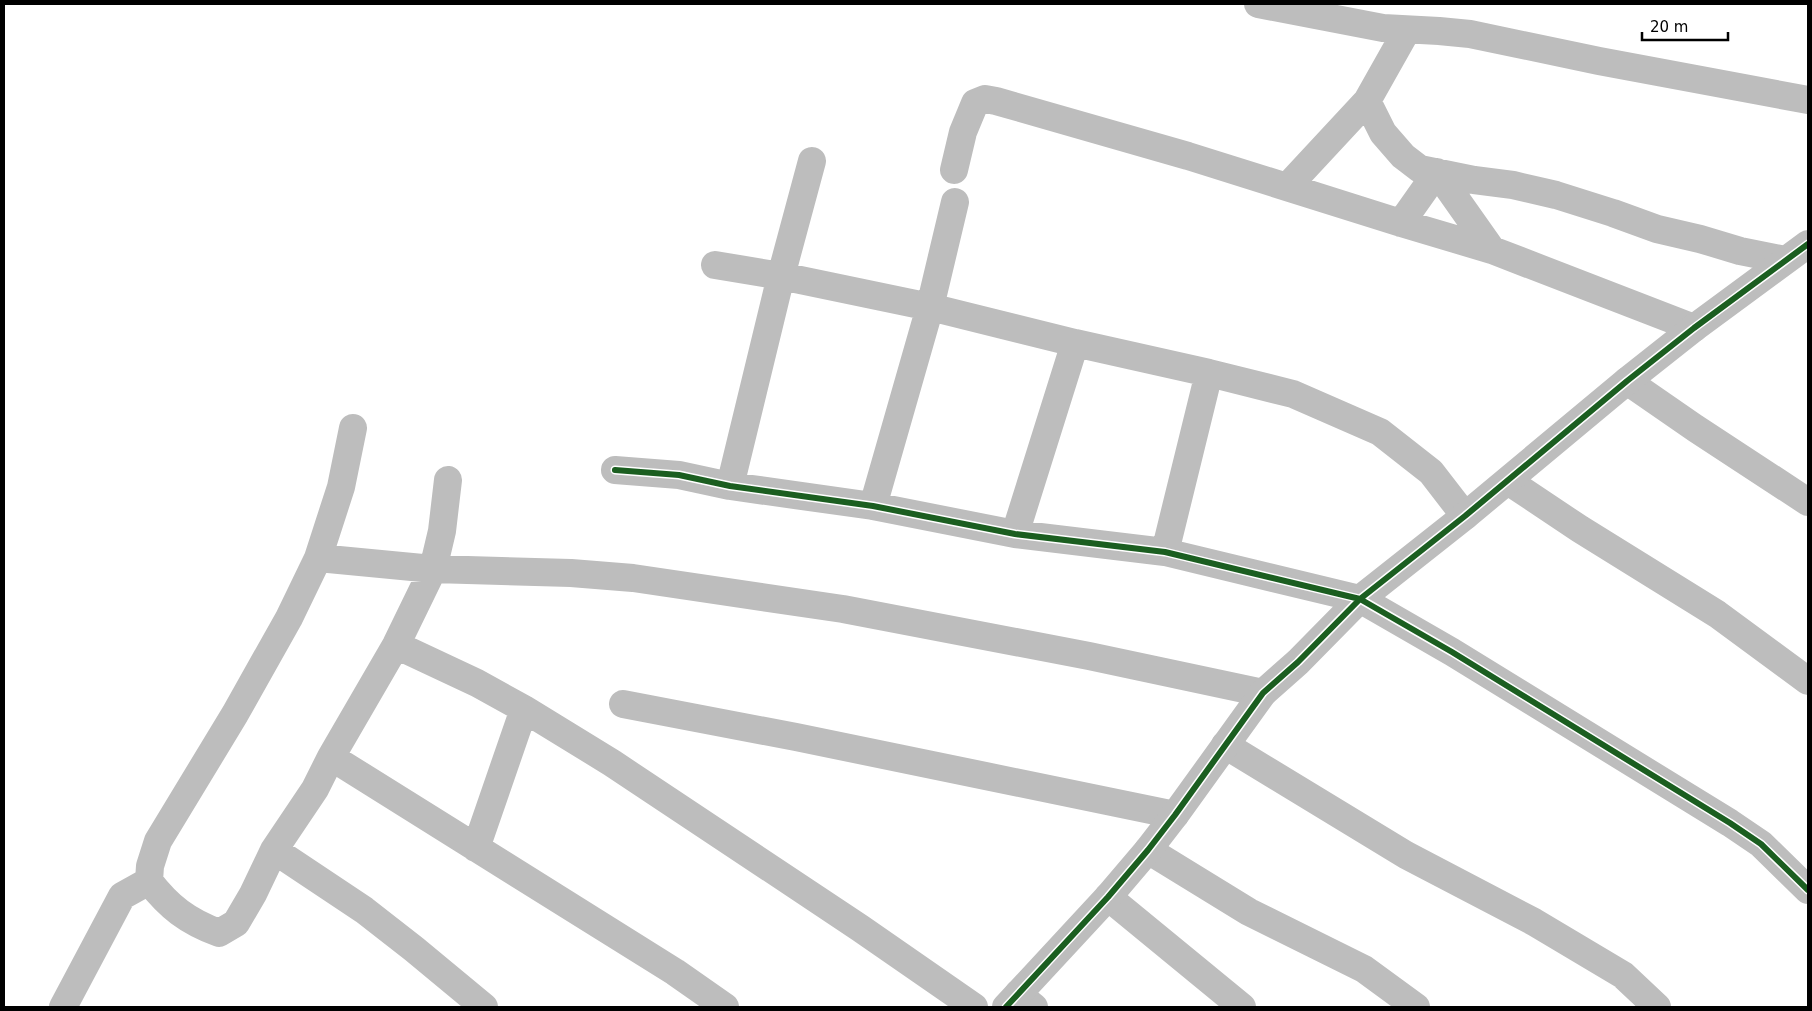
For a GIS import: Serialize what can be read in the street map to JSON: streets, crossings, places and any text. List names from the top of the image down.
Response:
{
  "scale_bar": "20 m"
}
